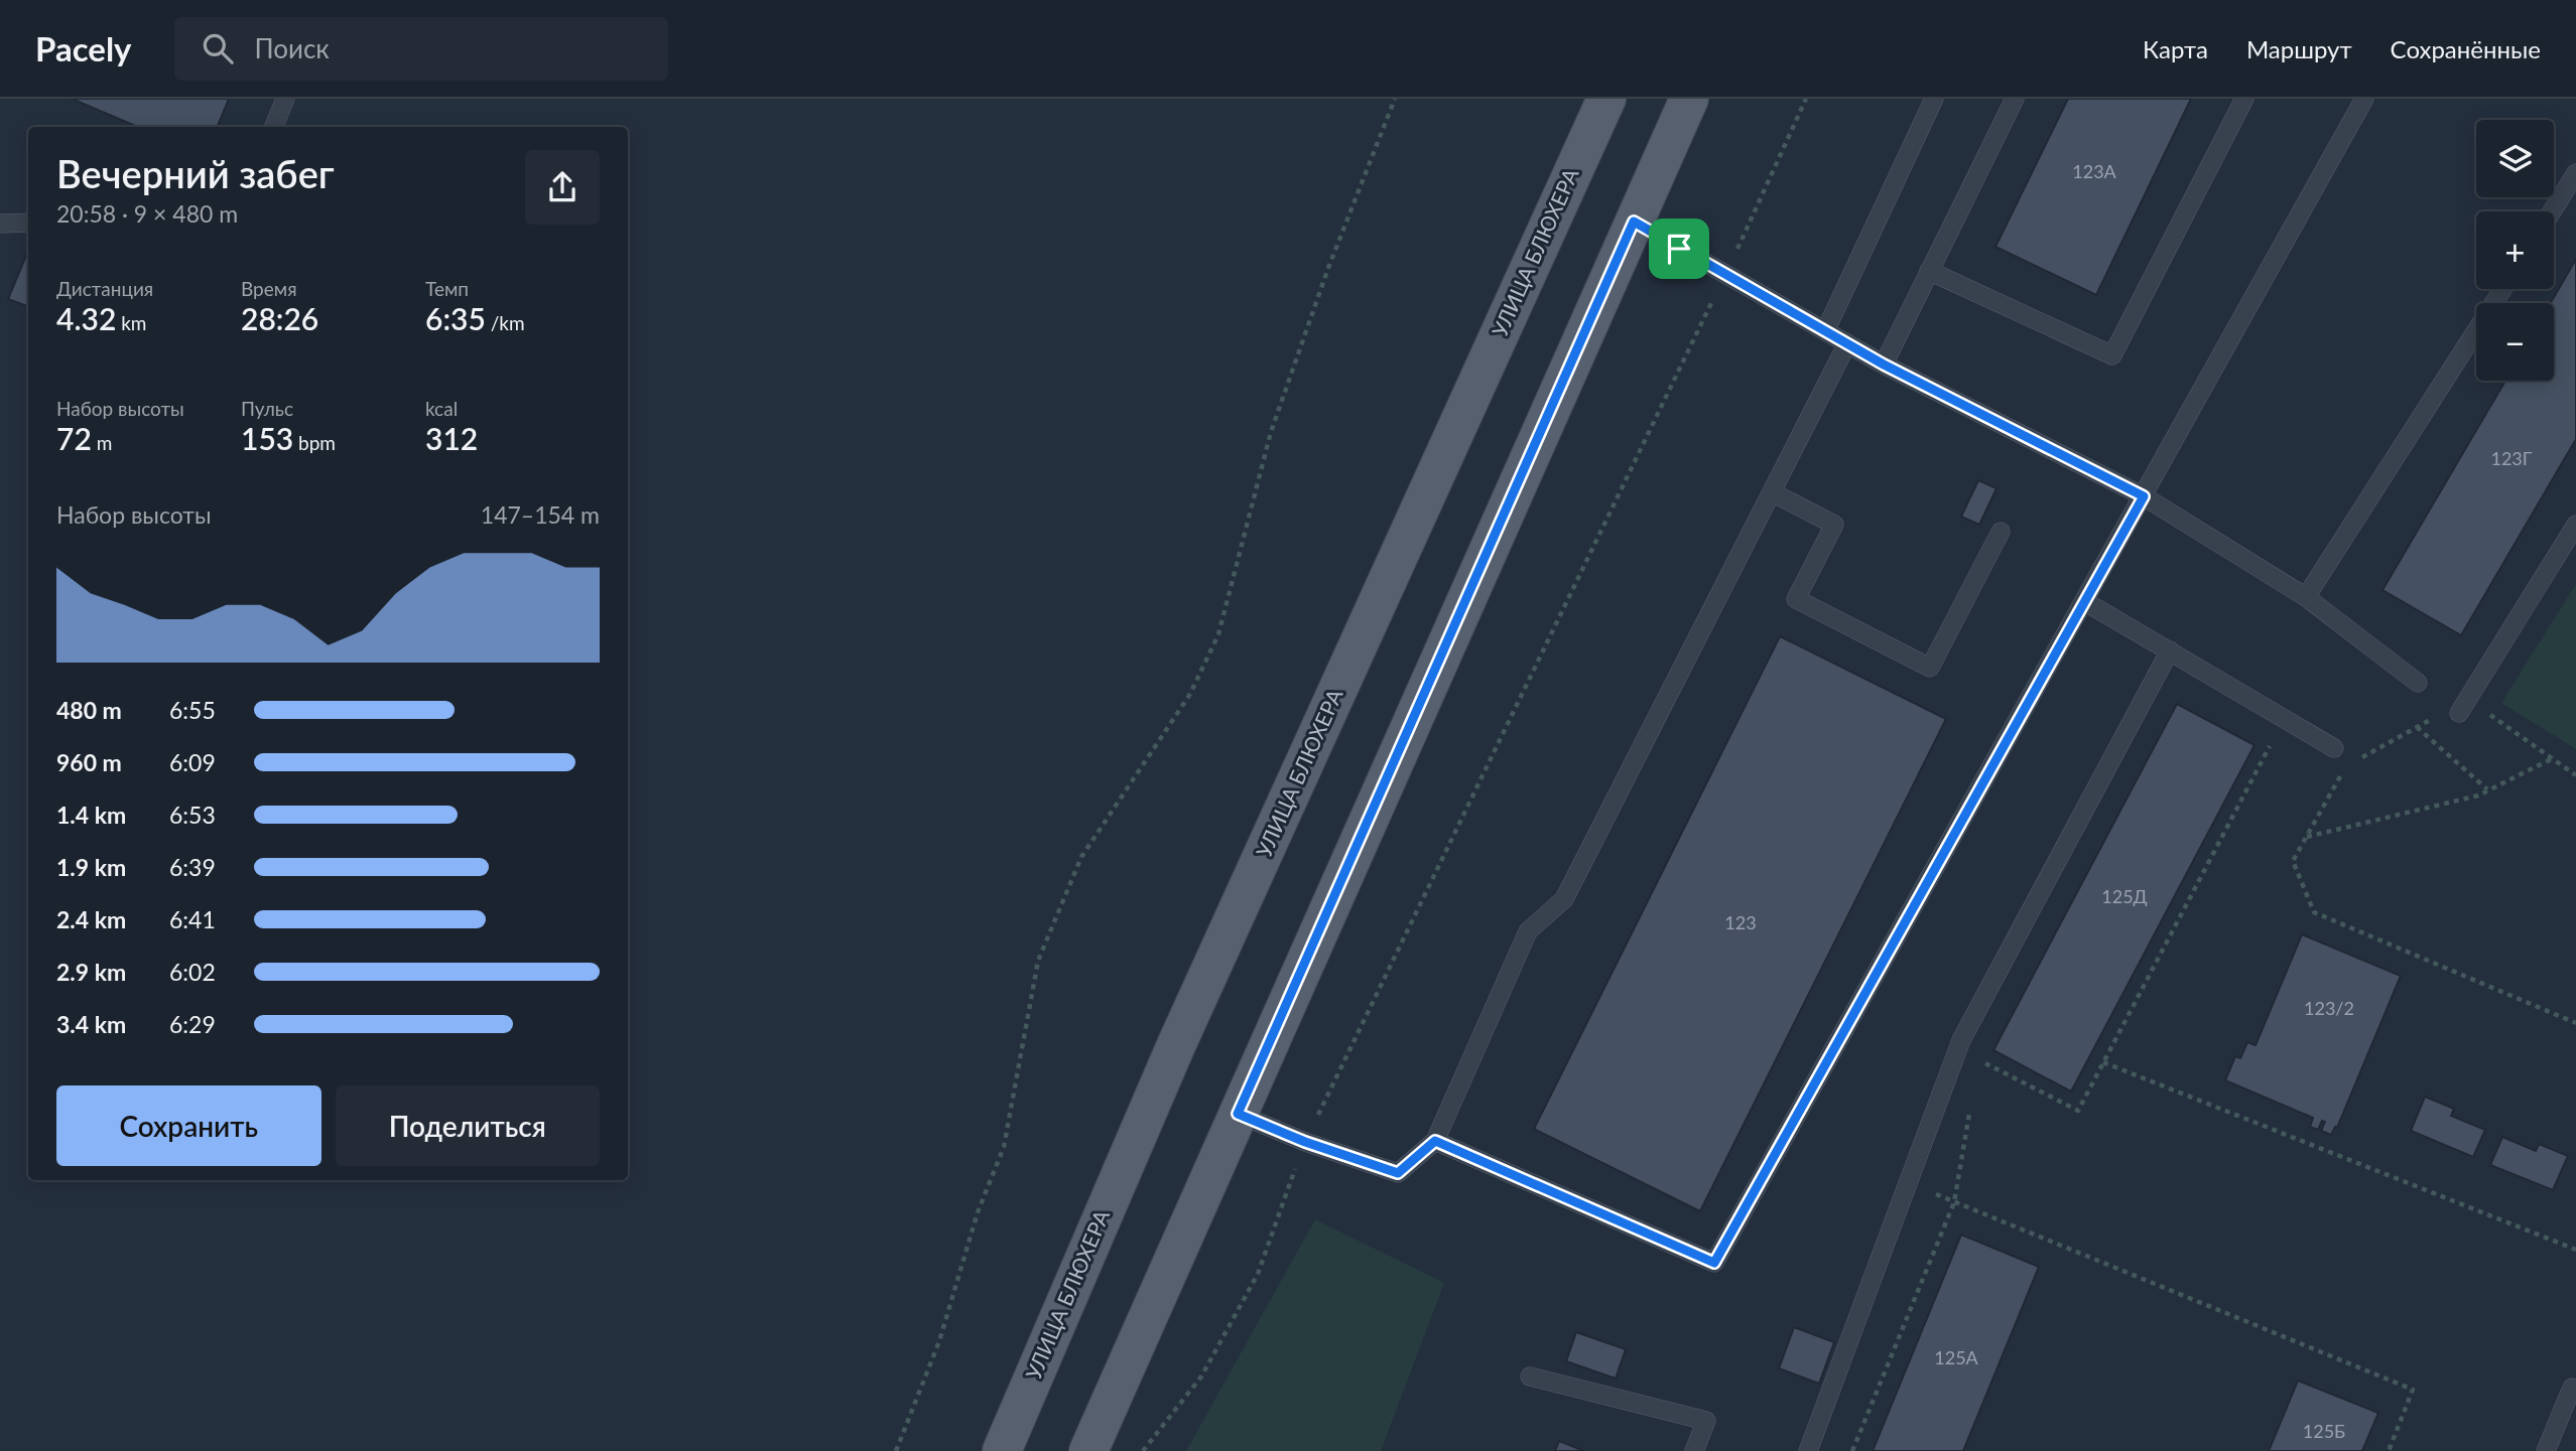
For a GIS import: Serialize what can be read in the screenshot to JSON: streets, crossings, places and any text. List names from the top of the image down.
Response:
{
  "streets": {
    "main road": ["УЛИЦА БЛЮХЕРА"]
  },
  "house_numbers": [
    "123А",
    "123Г",
    "125Д",
    "123",
    "123/2",
    "125А",
    "125Б"
  ],
  "page": {
    "header": "Pacely",
    "search": "Поиск",
    "nav": ["Карта", "Маршрут", "Сохранённые"],
    "map_buttons": ["+", "−"],
    "heading": ["Вечерний забег", "20:58 · 9 × 480 m"],
    "stats": [
      ["Дистанция", "4.32 km"],
      ["Время", "28:26"],
      ["Темп", "6:35 /km"],
      ["Набор высоты", "72 m"],
      ["Пульс", "153 bpm"],
      ["kcal", "312"]
    ],
    "chart": ["Набор высоты", "147–154 m"],
    "list": [
      {
        "name": "480 m",
        "note": "6:55"
      },
      {
        "name": "960 m",
        "note": "6:09"
      },
      {
        "name": "1.4 km",
        "note": "6:53"
      },
      {
        "name": "1.9 km",
        "note": "6:39"
      },
      {
        "name": "2.4 km",
        "note": "6:41"
      },
      {
        "name": "2.9 km",
        "note": "6:02"
      },
      {
        "name": "3.4 km",
        "note": "6:29"
      }
    ],
    "buttons": ["Сохранить", "Поделиться"]
  }
}
